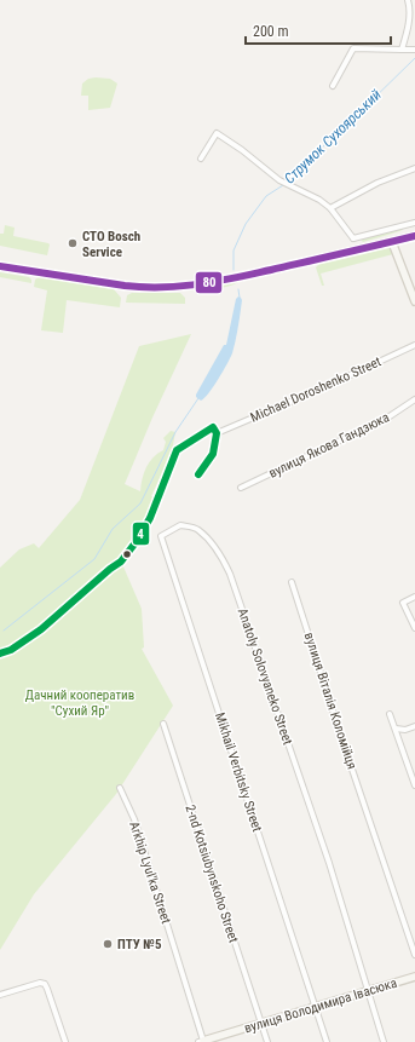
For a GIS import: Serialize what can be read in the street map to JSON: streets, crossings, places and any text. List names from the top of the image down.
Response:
{
  "streets": {
    "street": [
      "Michael Doroshenko Street",
      "вулиця Якова Гандзюка",
      "Anatoly Solovyaneko Street",
      "вулиця Віталія Коломійця",
      "Mikhail Verbitsky Street",
      "Arkhip Lyul'ka Street",
      "2-nd Kotsiubynskoho Street",
      "вулиця Володимира Івасюка"
    ]
  },
  "crossings": [
    ["Anatoly Solovyaneko Street", "Mikhail Verbitsky Street"],
    ["Anatoly Solovyaneko Street", "вулиця Володимира Івасюка"],
    ["Mikhail Verbitsky Street", "вулиця Володимира Івасюка"],
    ["Arkhip Lyul'ka Street", "вулиця Володимира Івасюка"],
    ["2-nd Kotsiubynskoho Street", "вулиця Володимира Івасюка"]
  ],
  "water": ["Струмок Сухоярський"],
  "parks": ["Дачний кооператив \"Сухий Яр\""],
  "places": ["СТО Bosch Service", "ПТУ №5"],
  "lines": ["transit line 80", "transit line 4"],
  "scale_bar": "200 m"
}
